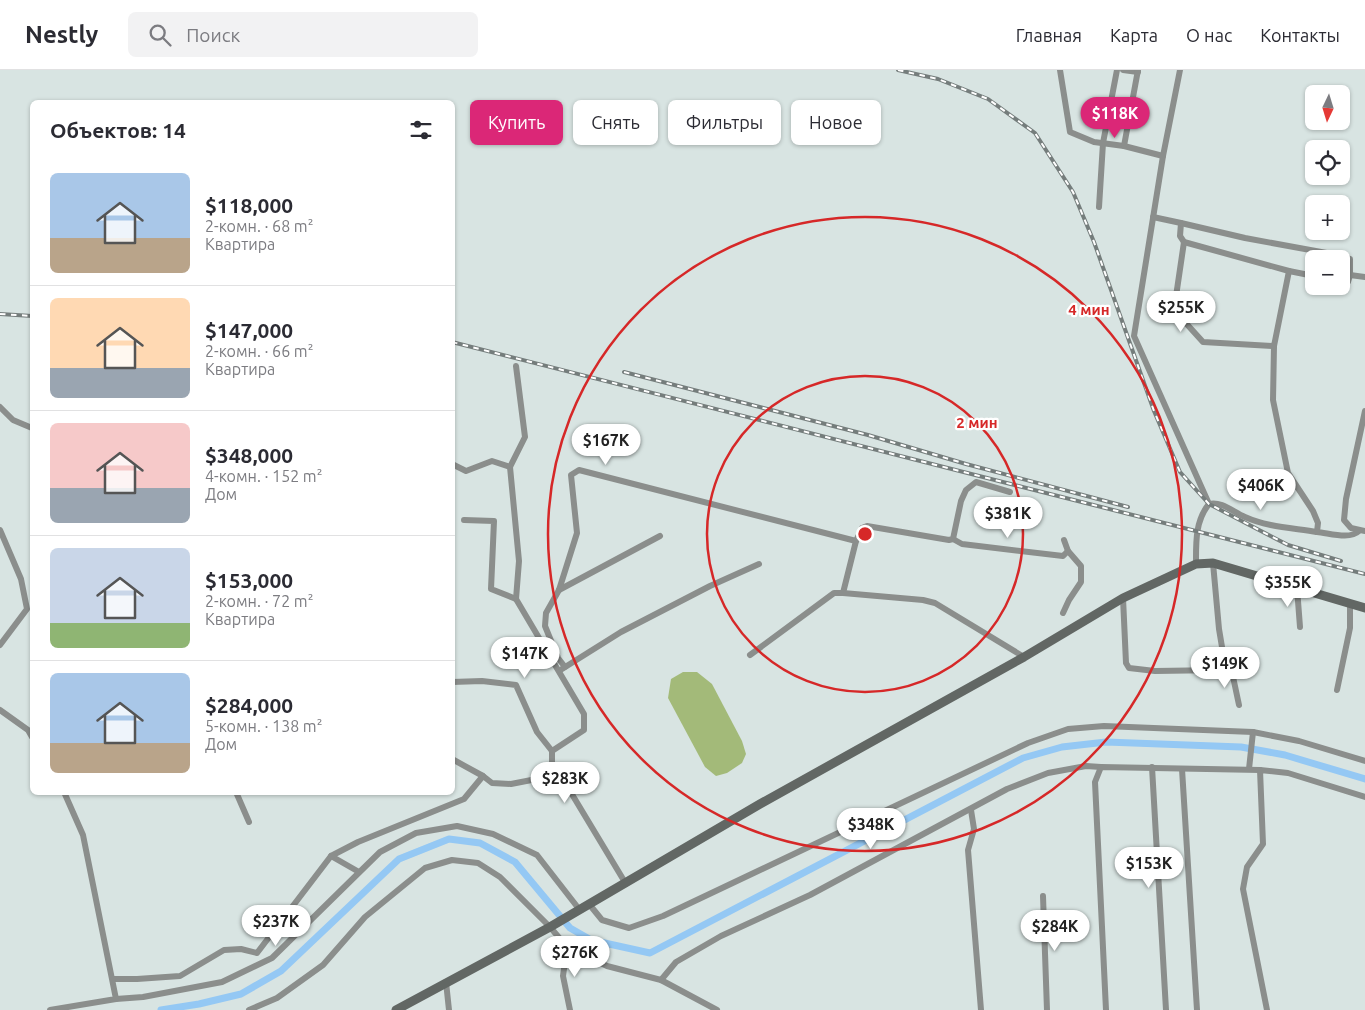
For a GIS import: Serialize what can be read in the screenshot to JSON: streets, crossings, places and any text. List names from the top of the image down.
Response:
{
  "north": "bottom",
  "page": {
    "header": "Nestly",
    "search": "Поиск",
    "nav": [
      "Главная",
      "Карта",
      "О нас",
      "Контакты"
    ],
    "map_buttons": ["+", "−"],
    "price": [
      "$118K",
      "$255K",
      "$167K",
      "$406K",
      "$381K",
      "$355K",
      "$147K",
      "$149K",
      "$283K",
      "$348K",
      "$153K",
      "$237K",
      "$284K",
      "$276K"
    ],
    "chip": [
      "Купить",
      "Снять",
      "Фильтры",
      "Новое"
    ],
    "heading": "Объектов: 14",
    "list": [
      {
        "name": "$118,000",
        "note": "2-комн. · 68 m² · Квартира"
      },
      {
        "name": "$147,000",
        "note": "2-комн. · 66 m² · Квартира"
      },
      {
        "name": "$348,000",
        "note": "4-комн. · 152 m² · Дом"
      },
      {
        "name": "$153,000",
        "note": "2-комн. · 72 m² · Квартира"
      },
      {
        "name": "$284,000",
        "note": "5-комн. · 138 m² · Дом"
      }
    ]
  },
  "rings": ["4 мин", "2 мин"]
}
